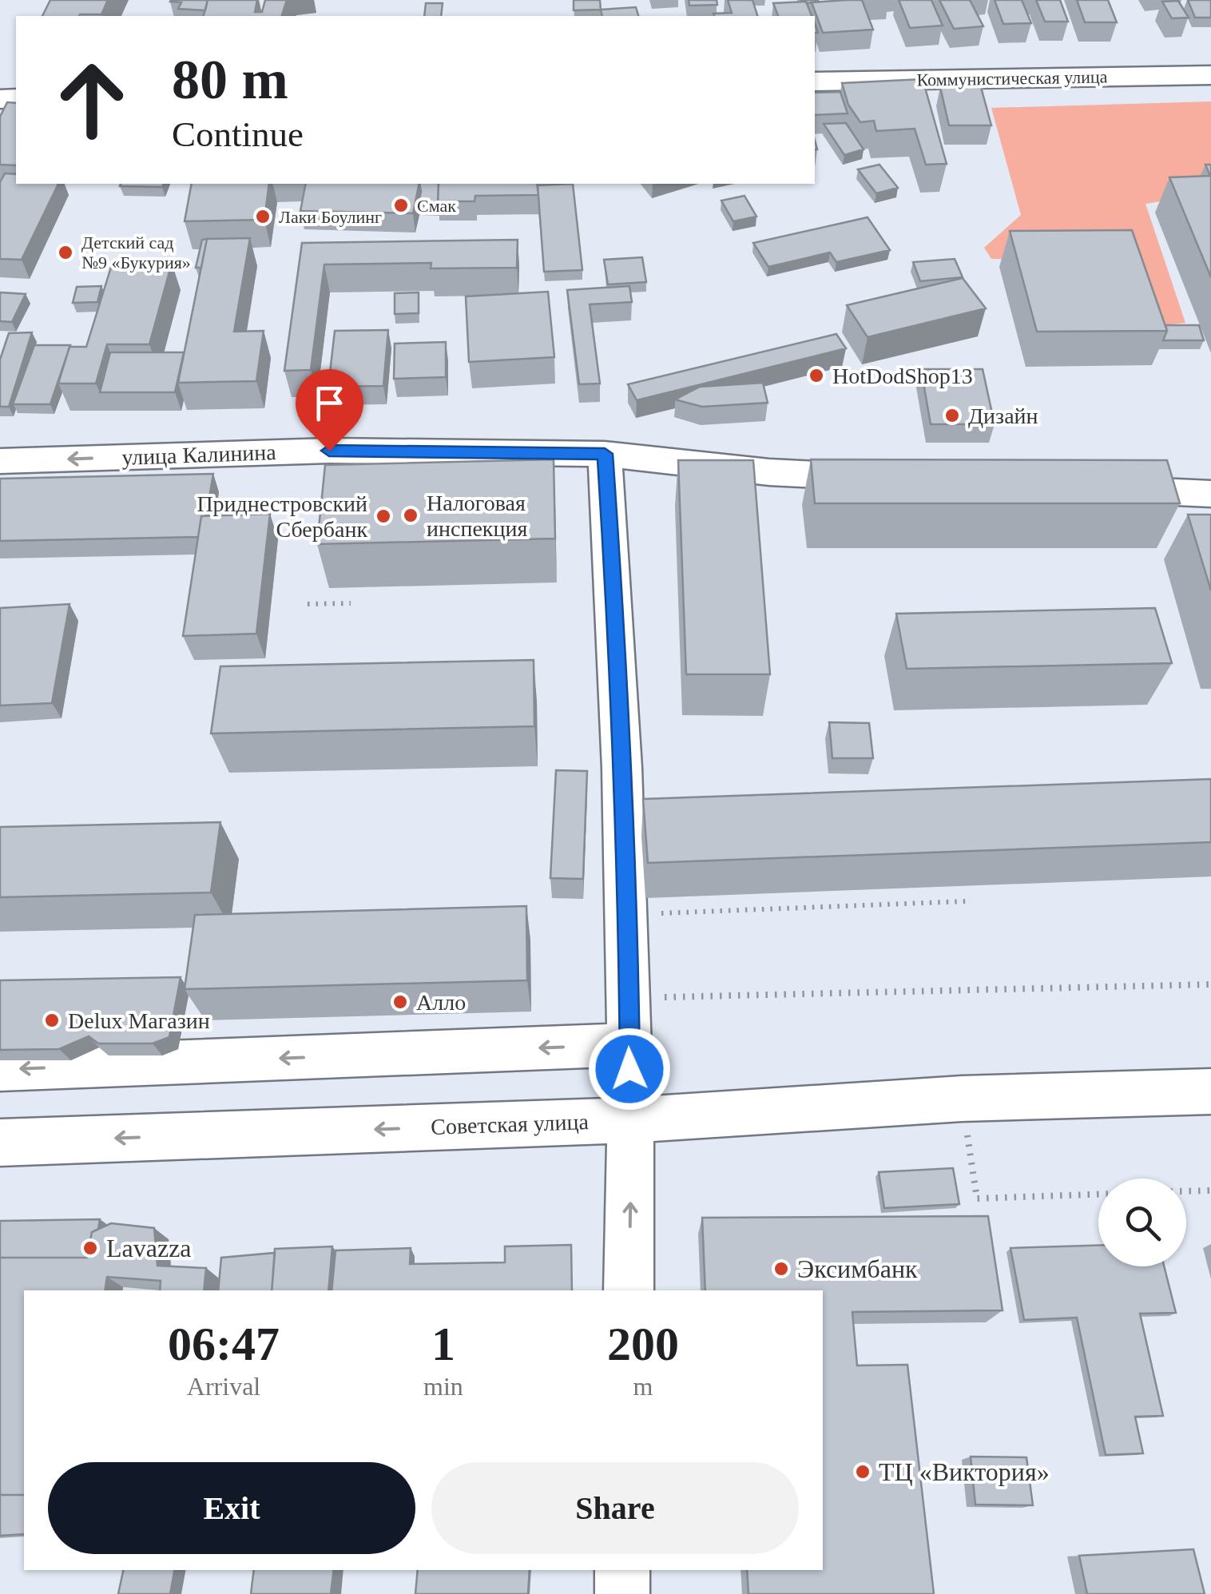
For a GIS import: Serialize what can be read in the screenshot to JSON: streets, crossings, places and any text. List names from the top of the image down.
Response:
{
  "streets": {
    "main road": ["Коммунистическая улица"],
    "street": ["улица Калинина", "Советская улица"]
  },
  "one_way": ["улица Калинина"],
  "places": [
    "Смак",
    "Лаки Боулинг",
    "Детский сад №9 «Букурия»",
    "HotDodShop13",
    "Дизайн",
    "Налоговая инспекция",
    "Приднестровский Сбербанк",
    "Алло",
    "Delux Магазин",
    "Lavazza",
    "Эксимбанк",
    "ТЦ «Виктория»"
  ],
  "page": {
    "turn": ["80 m", "Continue"],
    "eta": [
      "06:47",
      "Arrival",
      "1",
      "min",
      "200",
      "m"
    ],
    "buttons": ["Exit", "Share"]
  }
}
